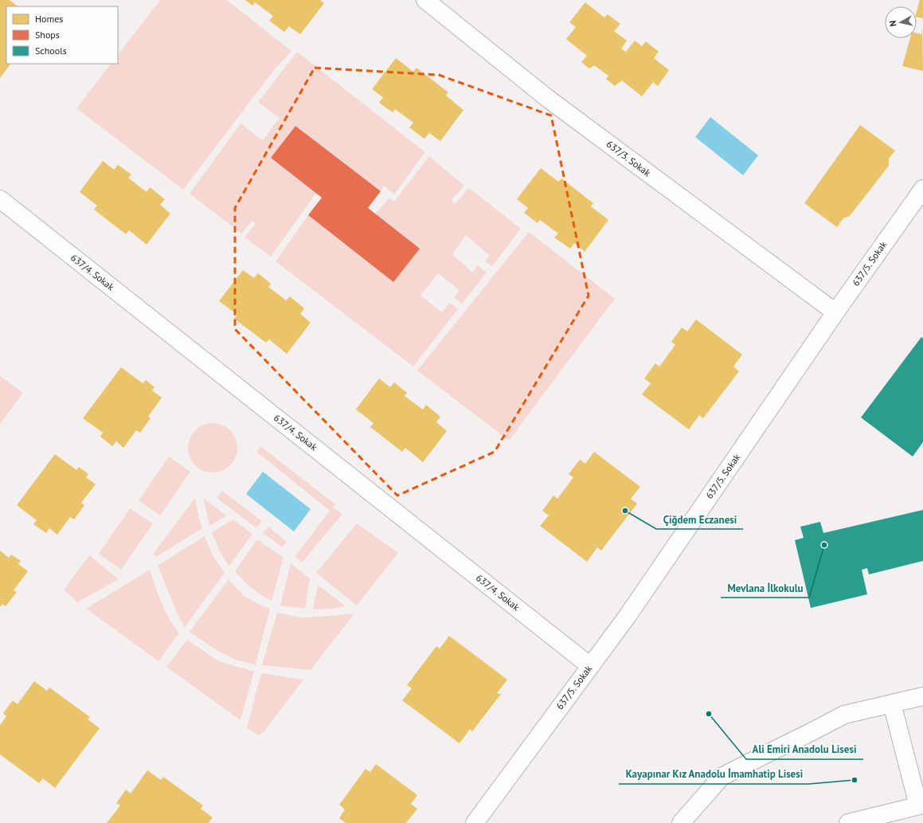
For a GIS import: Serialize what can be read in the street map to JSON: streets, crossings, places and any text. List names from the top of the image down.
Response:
{
  "streets": {
    "street": ["637/3. Sokak", "637/5. Sokak", "637/4. Sokak"]
  },
  "crossings": [
    ["637/3. Sokak", "637/5. Sokak"],
    ["637/5. Sokak", "637/4. Sokak"]
  ],
  "places": [
    "Çiğdem Eczanesi",
    "Mevlana İlkokulu",
    "Ali Emiri Anadolu Lisesi",
    "Kayapınar Kız Anadolu İmamhatip Lisesi"
  ],
  "legend": ["Homes", "Shops", "Schools"],
  "north": "left"
}
